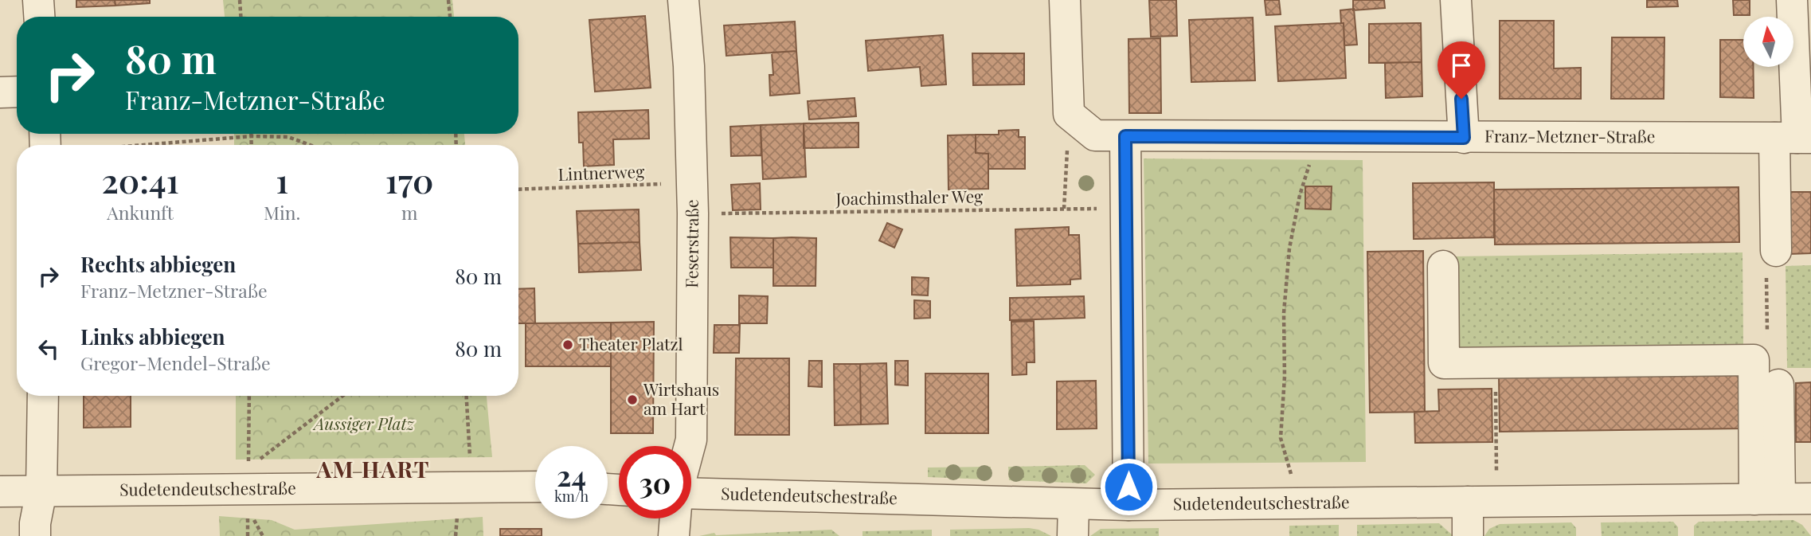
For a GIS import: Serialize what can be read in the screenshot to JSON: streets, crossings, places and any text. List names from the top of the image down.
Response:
{
  "streets": {
    "street": ["Franz-Metzner-Straße", "Feserstraße", "Sudetendeutschestraße"],
    "path": ["Lintnerweg", "Joachimsthaler Weg"]
  },
  "crossings": [
    ["Lintnerweg", "Feserstraße"],
    ["Joachimsthaler Weg", "Feserstraße"]
  ],
  "districts": ["AM HART"],
  "parks": ["Aussiger Platz"],
  "places": ["Theater Platzl", "Wirtshaus am Hart"],
  "north": "top",
  "page": {
    "turn": ["80 m", "Franz-Metzner-Straße"],
    "eta": [
      "20:41",
      "Ankunft",
      "1",
      "Min.",
      "170",
      "m"
    ],
    "list": [
      {
        "name": "Rechts abbiegen",
        "note": "Franz-Metzner-Straße",
        "value": "80 m"
      },
      {
        "name": "Links abbiegen",
        "note": "Gregor-Mendel-Straße",
        "value": "80 m"
      }
    ],
    "speed": "24 km/h",
    "limit": "30"
  }
}
